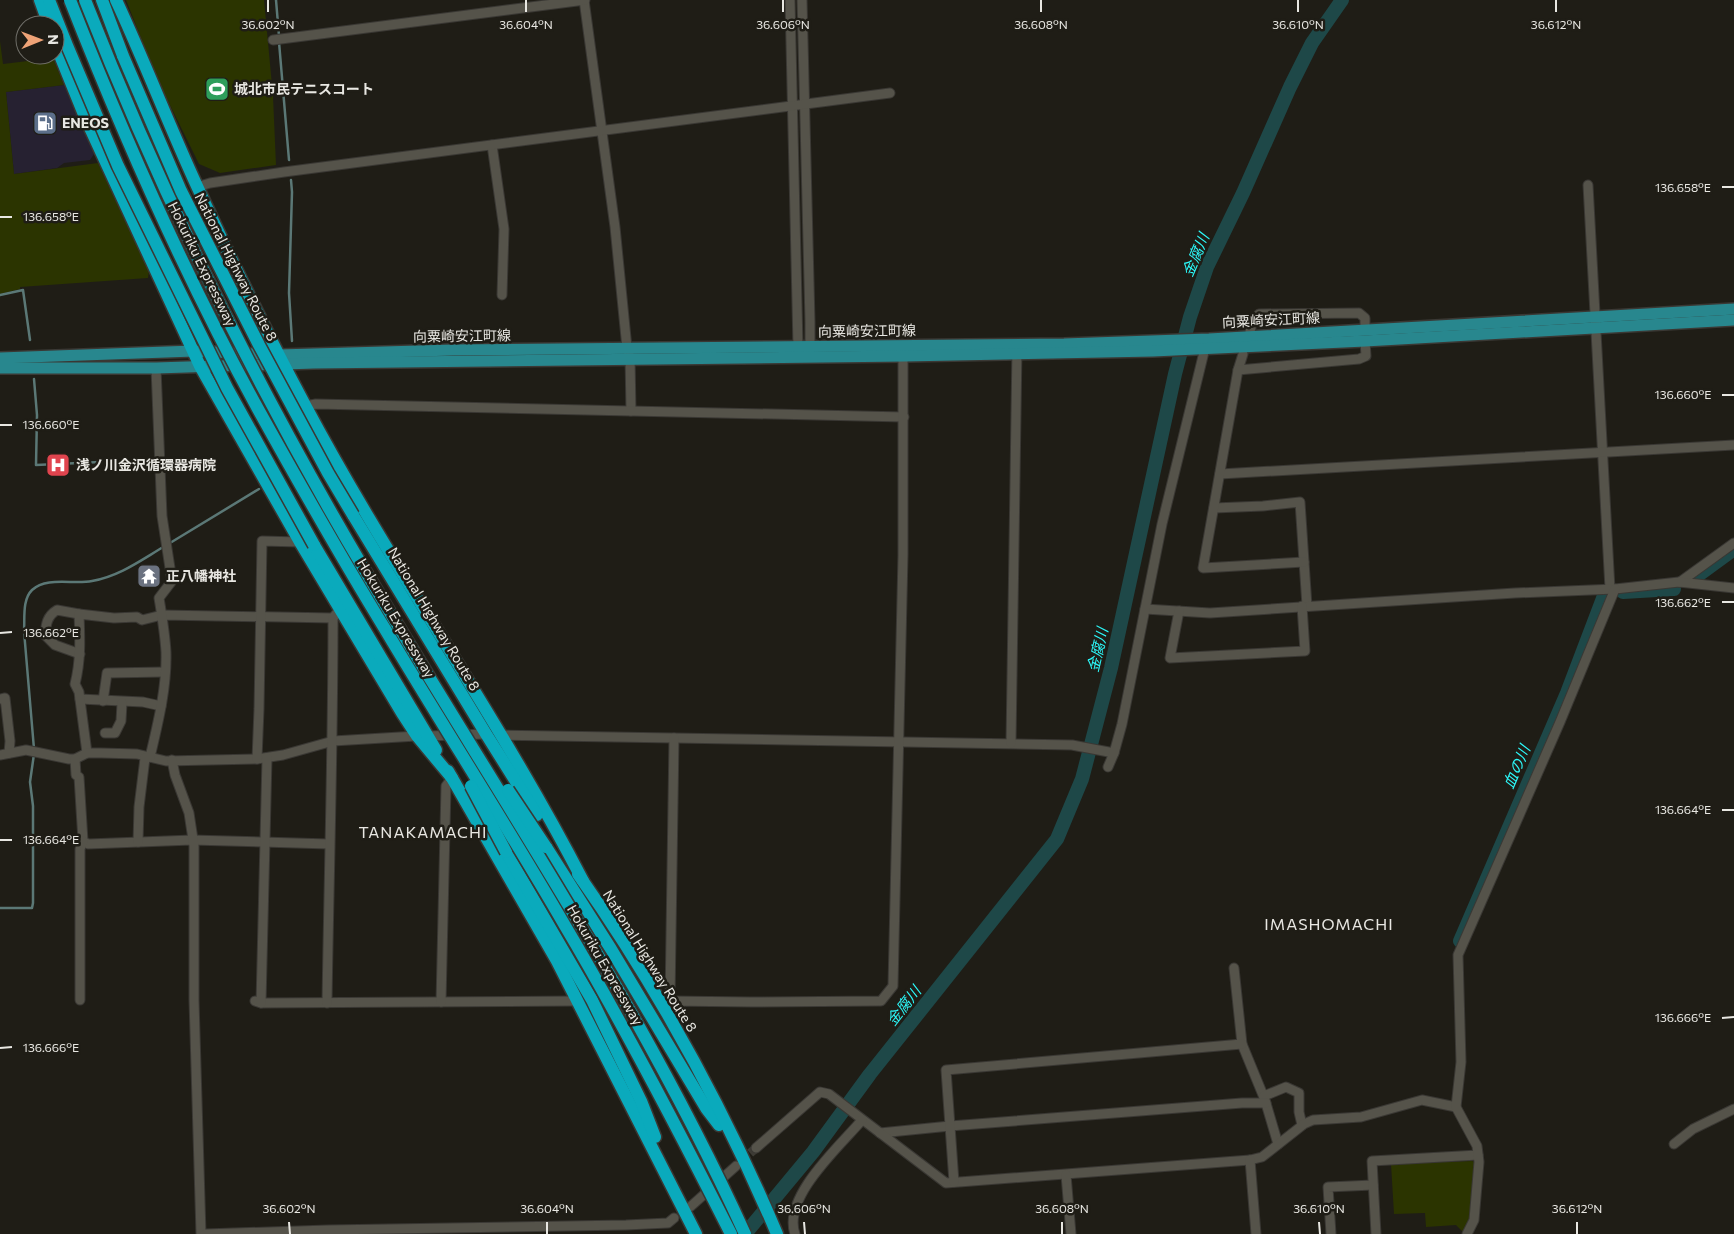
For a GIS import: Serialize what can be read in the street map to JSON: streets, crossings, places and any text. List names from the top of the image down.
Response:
{
  "streets": {
    "highway": ["Hokuriku Expressway", "National Highway Route 8"],
    "main road": ["向粟崎安江町線"]
  },
  "districts": ["TANAKAMACHI", "IMASHOMACHI"],
  "water": ["金腐川", "血の川"],
  "places": {
    "sports": ["城北市民テニスコート"],
    "fuel station": ["ENEOS"],
    "hospital": ["浅ノ川金沢循環器病院"],
    "temple": ["正八幡神社"]
  },
  "north": "right",
  "coordinates": [
    "36.602°N",
    "36.604°N",
    "36.606°N",
    "36.608°N",
    "36.610°N",
    "36.612°N",
    "136.658°E",
    "136.660°E",
    "136.662°E",
    "136.664°E",
    "136.666°E"
  ]
}
